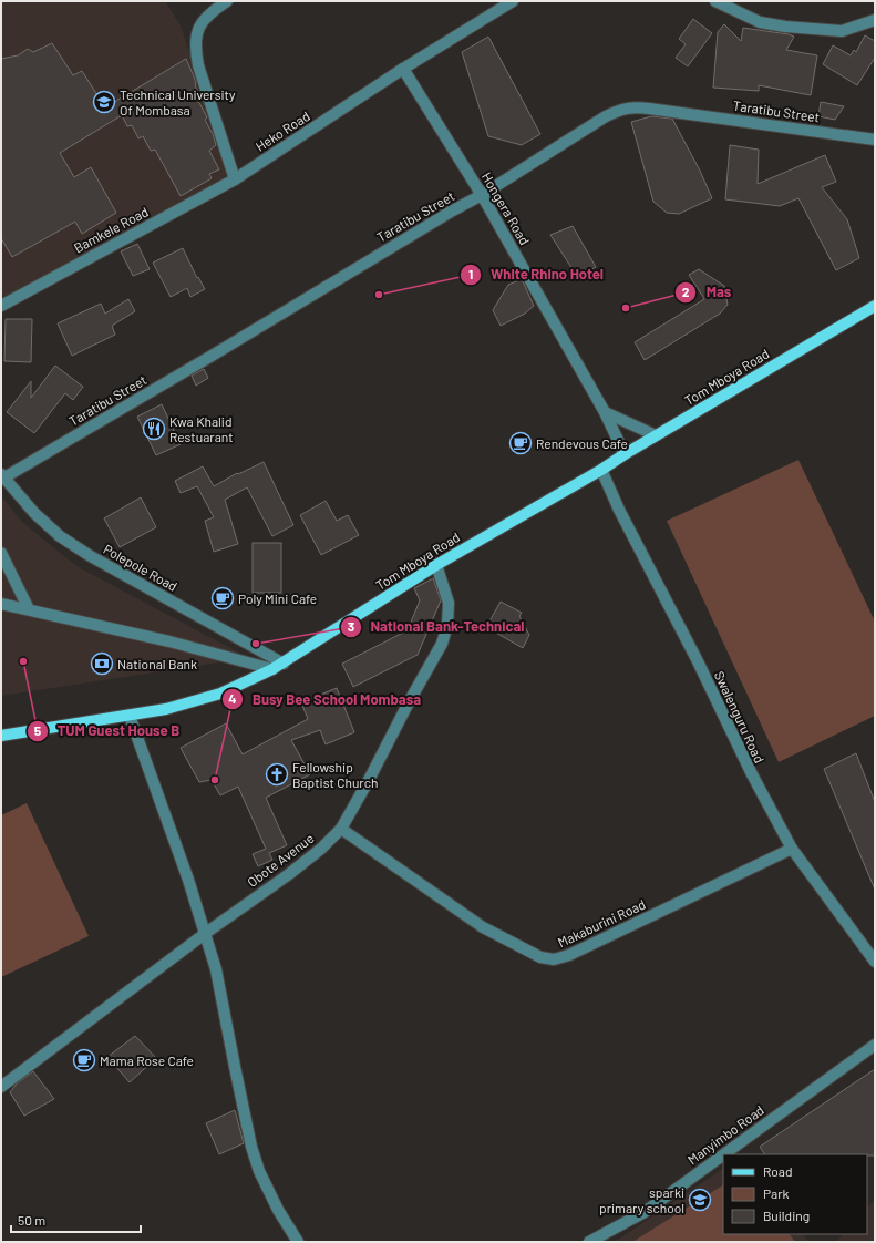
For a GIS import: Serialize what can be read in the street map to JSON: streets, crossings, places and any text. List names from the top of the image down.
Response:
{
  "streets": {
    "main road": ["Tom Mboya Road"],
    "street": [
      "Taratibu Street",
      "Heko Road",
      "Hongera Road",
      "Bamkele Road",
      "Polepole Road",
      "Swalenguru Road",
      "Obote Avenue",
      "Makaburini Road",
      "Manyimbo Road"
    ]
  },
  "crossings": [
    ["Taratibu Street", "Hongera Road"],
    ["Taratibu Street", "Polepole Road"],
    ["Heko Road", "Hongera Road"],
    ["Heko Road", "Bamkele Road"],
    ["Hongera Road", "Tom Mboya Road"],
    ["Tom Mboya Road", "Polepole Road"],
    ["Tom Mboya Road", "Swalenguru Road"],
    ["Tom Mboya Road", "Obote Avenue"],
    ["Swalenguru Road", "Makaburini Road"],
    ["Obote Avenue", "Makaburini Road"]
  ],
  "places": {
    "school or university": ["Technical University Of Mombasa", "sparki primary school"],
    "other": [
      "White Rhino Hotel",
      "Mas",
      "National Bank-Technical",
      "TUM Guest House B",
      "Busy Bee School Mombasa"
    ],
    "restaurant": ["Kwa Khalid Restuarant"],
    "cafe": ["Rendevous Cafe", "Poly Mini Cafe", "Mama Rose Cafe"],
    "bank": ["National Bank"],
    "church": ["Fellowship Baptist Church"]
  },
  "legend": ["Road", "Park", "Building"],
  "scale_bar": "50 m"
}
